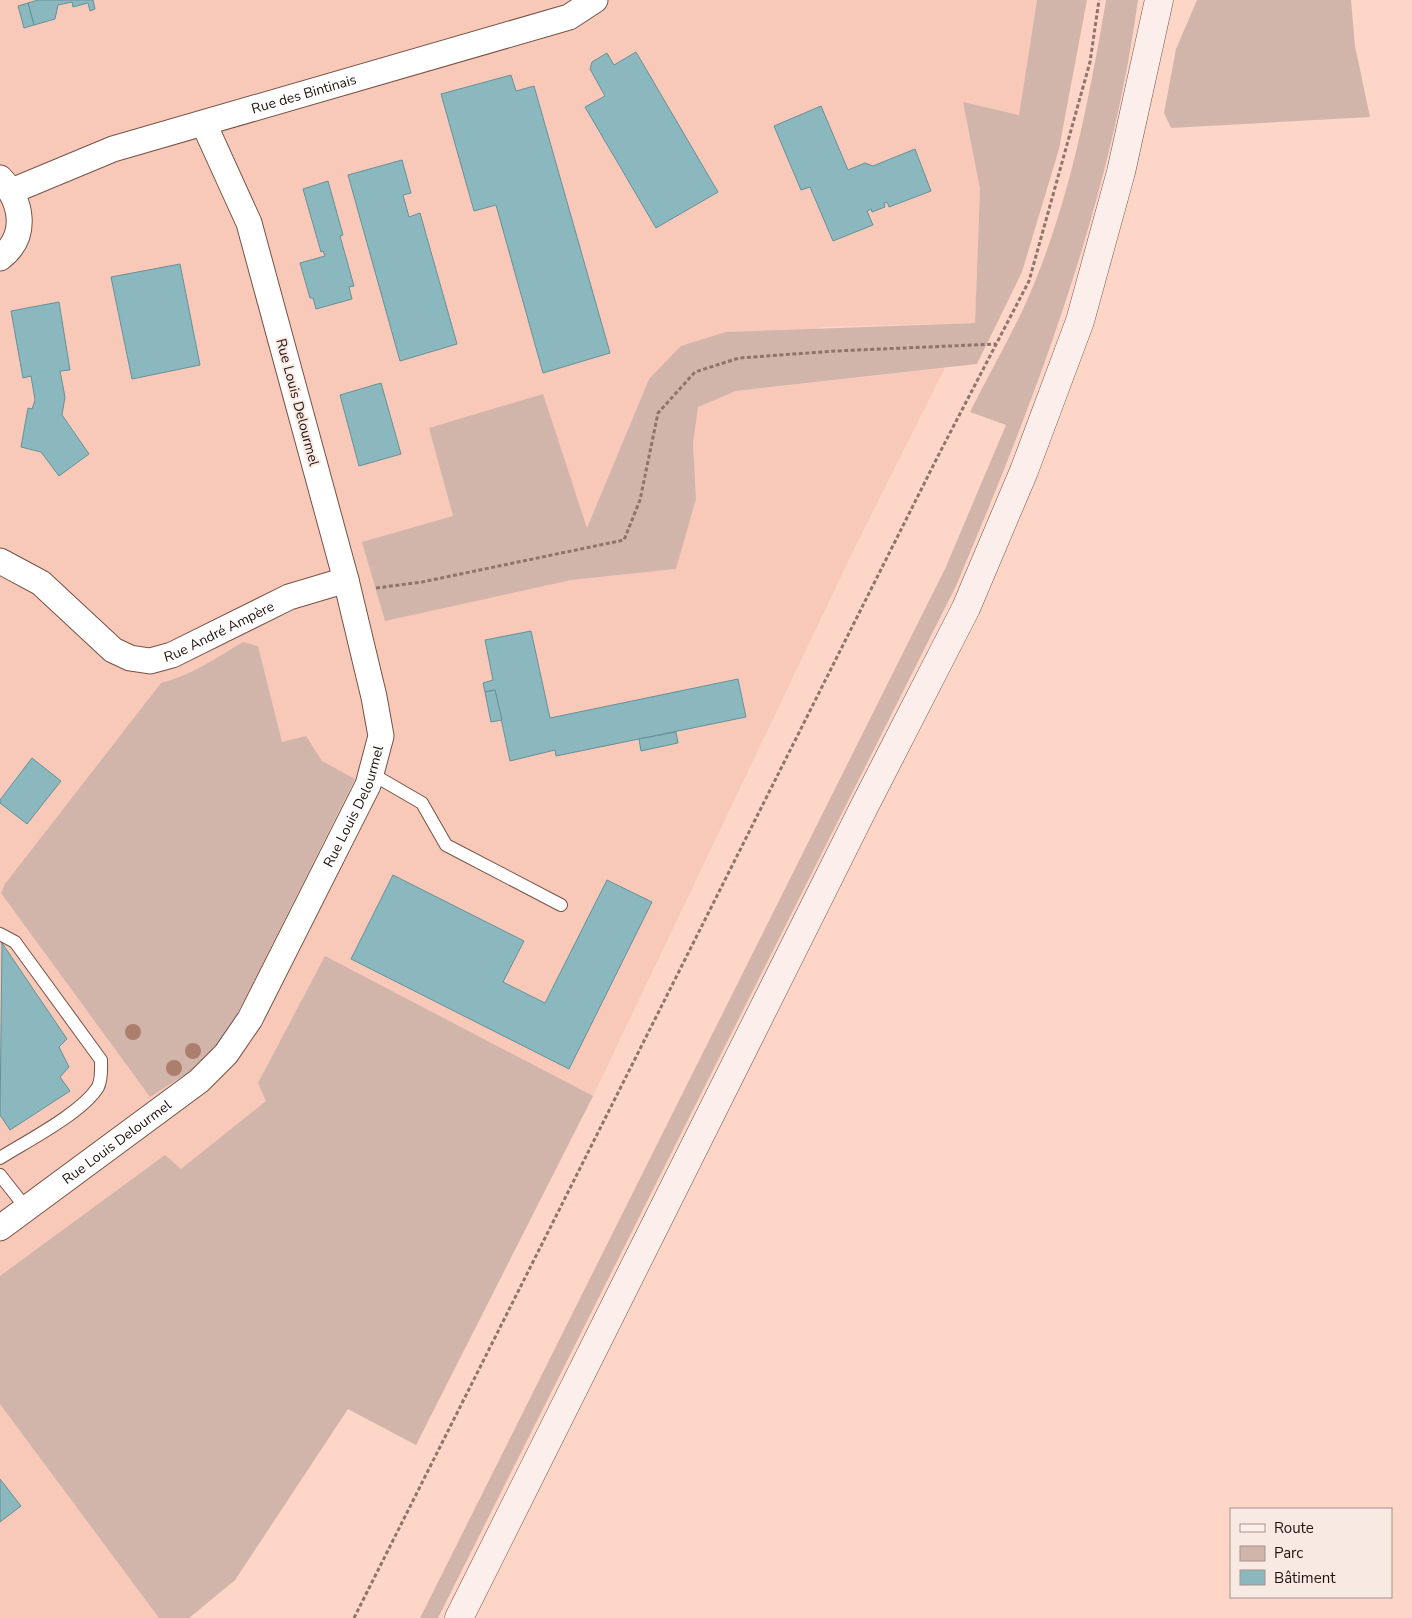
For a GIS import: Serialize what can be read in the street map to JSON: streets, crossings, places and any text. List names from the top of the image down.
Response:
{
  "streets": {
    "street": ["Rue des Bintinais", "Rue Louis Delourmel", "Rue André Ampère"]
  },
  "crossings": [
    ["Rue des Bintinais", "Rue Louis Delourmel"],
    ["Rue Louis Delourmel", "Rue André Ampère"]
  ],
  "legend": ["Route", "Parc", "Bâtiment"]
}
